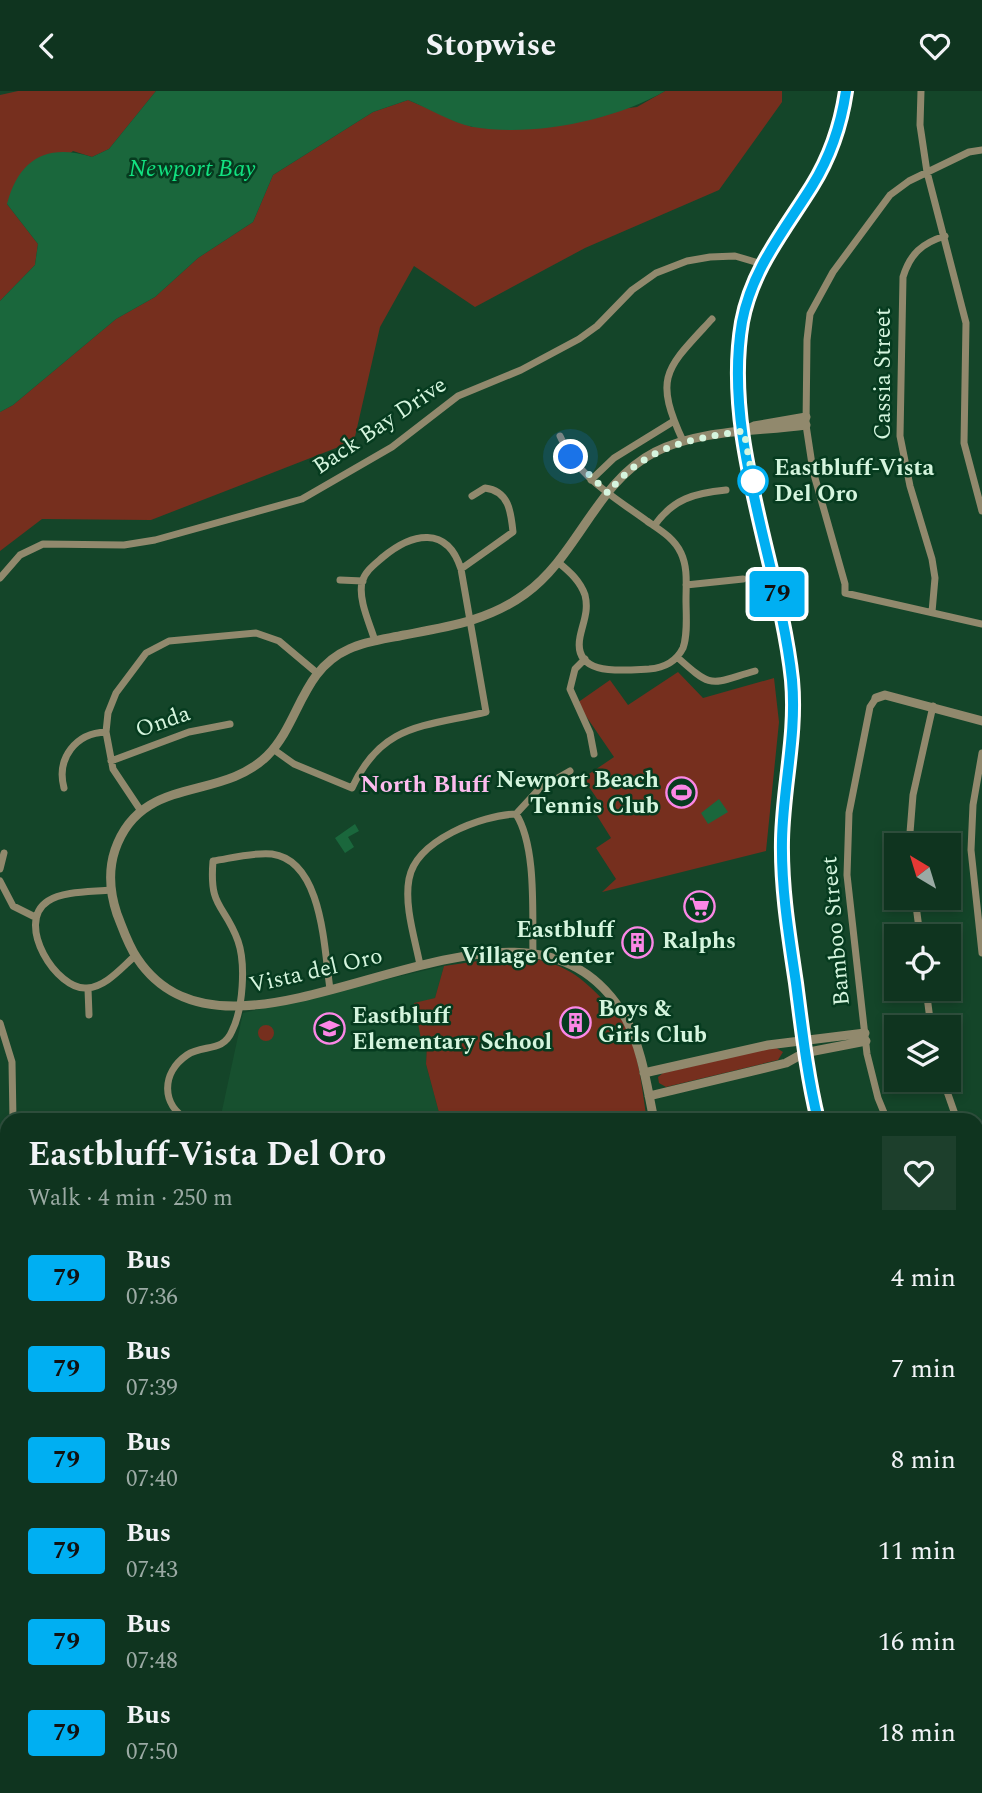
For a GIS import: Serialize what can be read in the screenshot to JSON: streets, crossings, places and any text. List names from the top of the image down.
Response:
{
  "streets": {
    "street": [
      "Cassia Street",
      "Back Bay Drive",
      "Onda",
      "Bamboo Street",
      "Vista del Oro"
    ]
  },
  "crossings": [
    ["Onda", "Vista del Oro"]
  ],
  "districts": ["North Bluff"],
  "water": ["Newport Bay"],
  "places": {
    "other": ["Eastbluff-Vista Del Oro"],
    "sports": ["Newport Beach Tennis Club"],
    "supermarket": ["Ralphs"],
    "building": ["Eastbluff Village Center", "Boys & Girls Club"],
    "school or university": ["Eastbluff Elementary School"]
  },
  "lines": ["bus line 79"],
  "north": "top left",
  "page": {
    "header": "Stopwise",
    "on_map": "79",
    "heading": ["Eastbluff-Vista Del Oro", "Walk · 4 min · 250 m"],
    "list": [
      {
        "mark": "79",
        "name": "Bus",
        "note": "07:36",
        "value": "4 min"
      },
      {
        "mark": "79",
        "name": "Bus",
        "note": "07:39",
        "value": "7 min"
      },
      {
        "mark": "79",
        "name": "Bus",
        "note": "07:40",
        "value": "8 min"
      },
      {
        "mark": "79",
        "name": "Bus",
        "note": "07:43",
        "value": "11 min"
      },
      {
        "mark": "79",
        "name": "Bus",
        "note": "07:48",
        "value": "16 min"
      },
      {
        "mark": "79",
        "name": "Bus",
        "note": "07:50",
        "value": "18 min"
      }
    ]
  }
}
